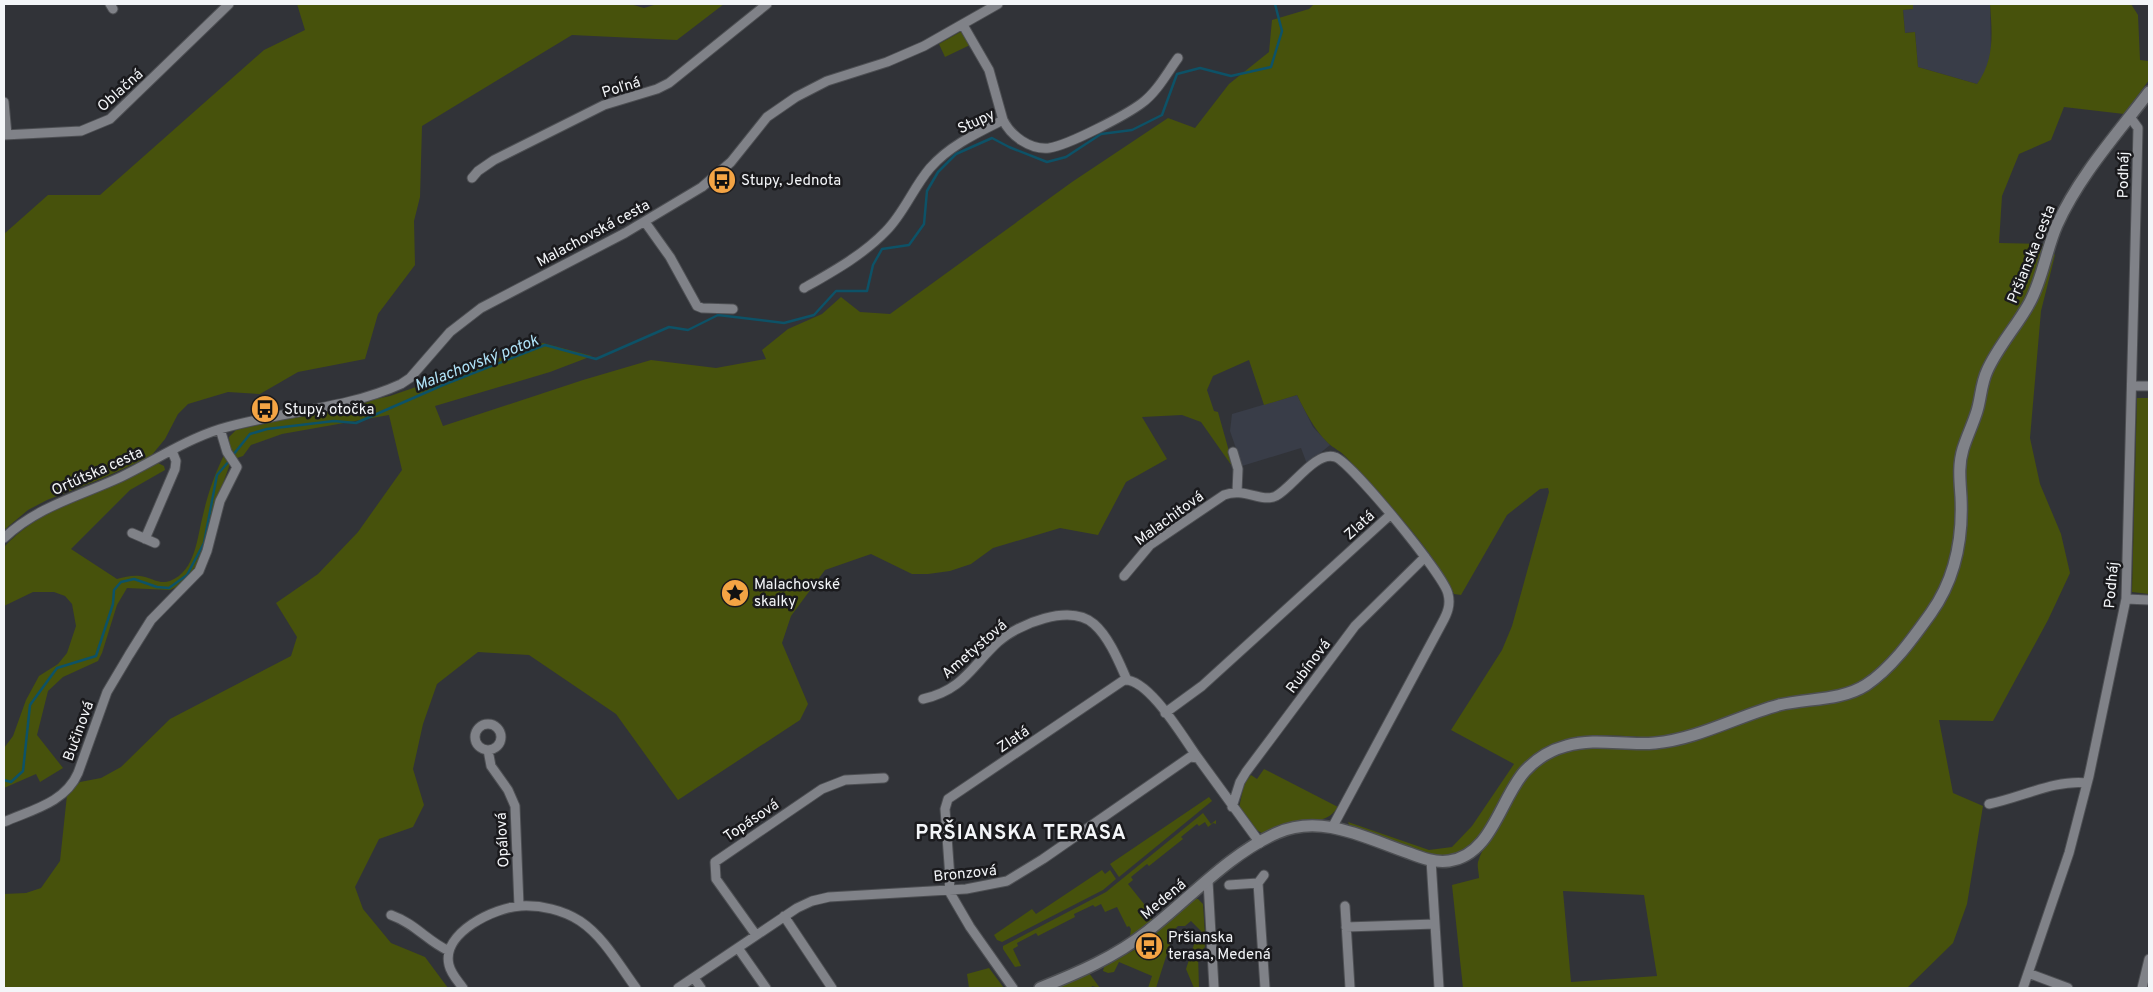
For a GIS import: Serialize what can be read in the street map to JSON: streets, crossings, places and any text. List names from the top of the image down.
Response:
{
  "streets": {
    "street": [
      "Poľná",
      "Oblačná",
      "Stupy",
      "Podháj",
      "Malachovská cesta",
      "Pršianska cesta",
      "Ortútska cesta",
      "Malachitová",
      "Zlatá",
      "Ametystová",
      "Rubínová",
      "Bučinová",
      "Topásová",
      "Opálová",
      "Bronzová",
      "Medená"
    ]
  },
  "crossings": [
    ["Podháj", "Pršianska cesta"],
    ["Malachovská cesta", "Ortútska cesta"],
    ["Malachovská cesta", "Bučinová"],
    ["Zlatá", "Ametystová"],
    ["Zlatá", "Bronzová"],
    ["Topásová", "Bronzová"]
  ],
  "districts": ["PRŠIANSKA TERASA"],
  "water": ["Malachovský potok"],
  "places": {
    "bus stop": ["Stupy, Jednota", "Stupy, otočka", "Pršianska terasa, Medená"],
    "place": ["Malachovské skalky"]
  }
}
